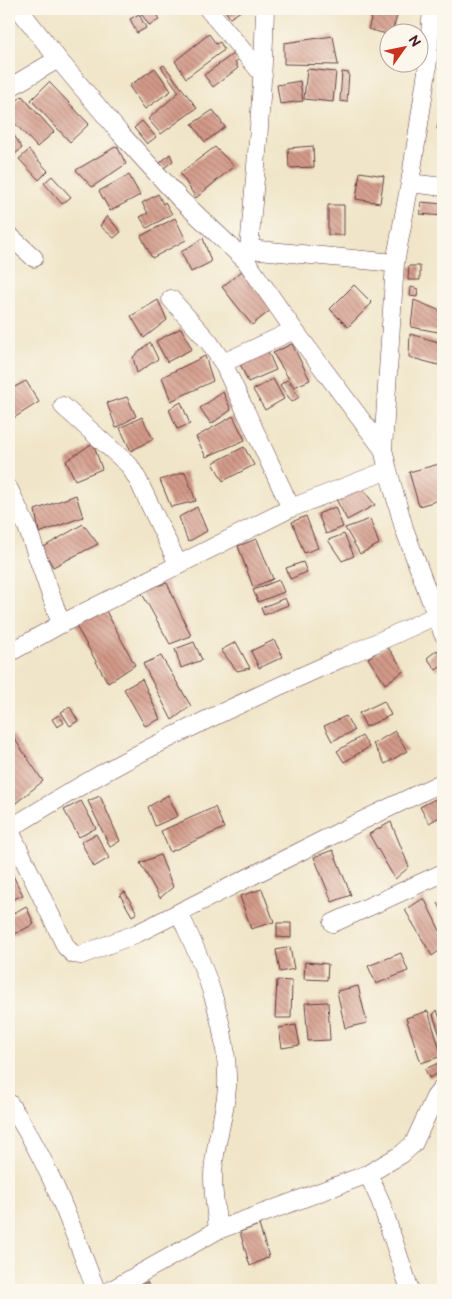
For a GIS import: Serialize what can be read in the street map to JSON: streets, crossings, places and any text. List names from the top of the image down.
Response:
{
  "north": "top right"
}
